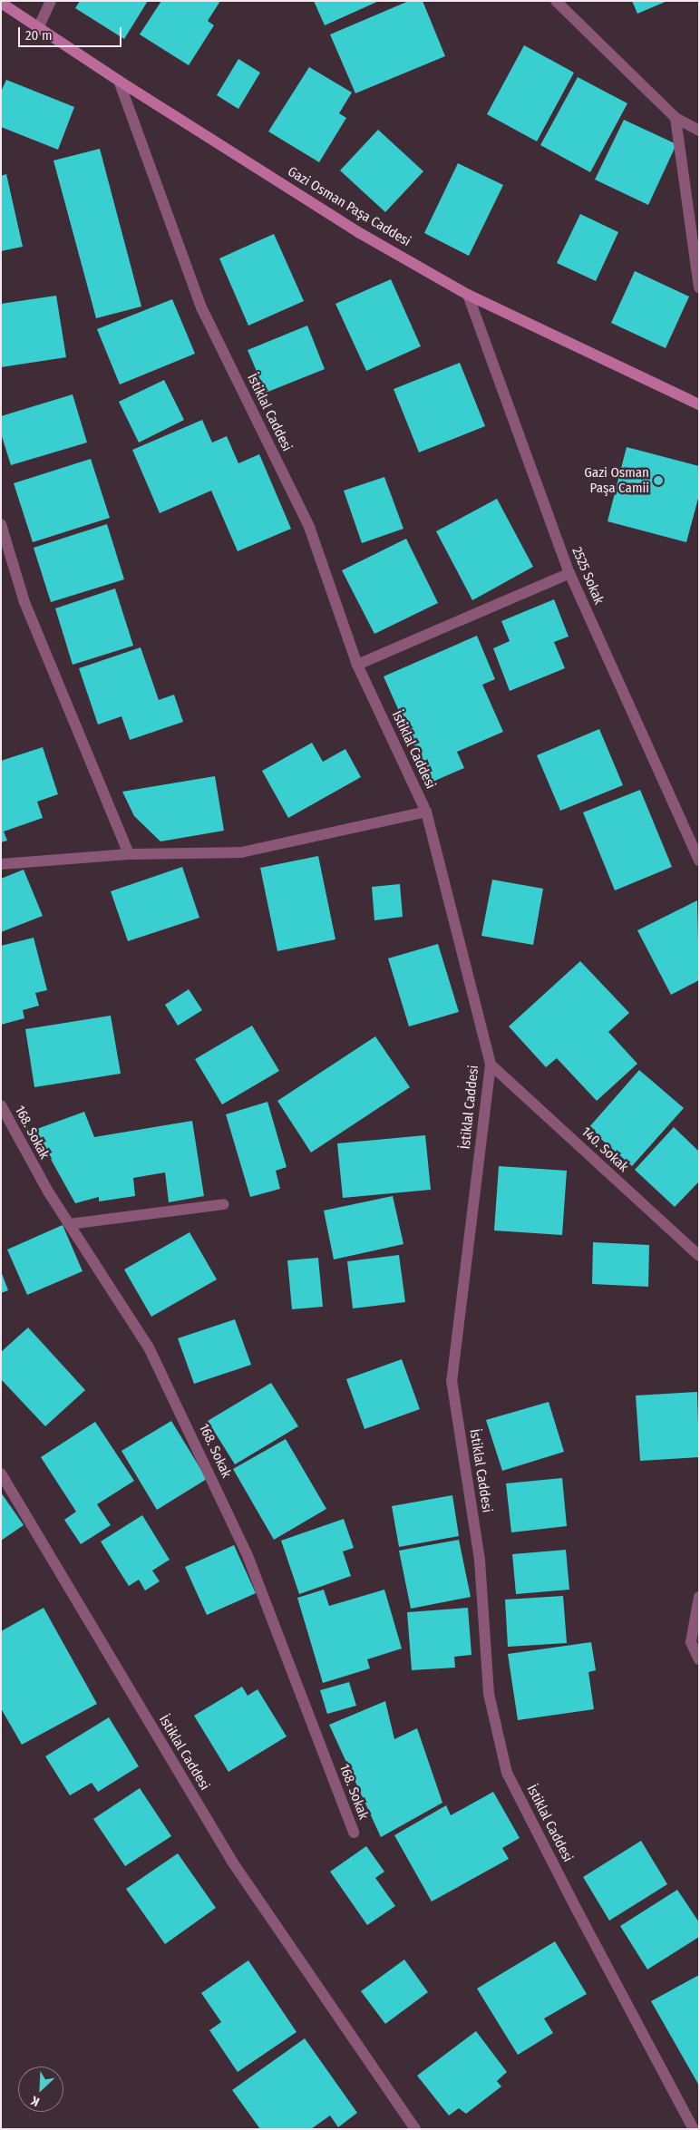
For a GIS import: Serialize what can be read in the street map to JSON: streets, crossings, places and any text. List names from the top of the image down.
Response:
{
  "streets": {
    "street": [
      "Gazi Osman Paşa Caddesi",
      "İstiklal Caddesi",
      "2525 Sokak",
      "168. Sokak",
      "140. Sokak"
    ]
  },
  "crossings": [
    ["Gazi Osman Paşa Caddesi", "İstiklal Caddesi"],
    ["Gazi Osman Paşa Caddesi", "2525 Sokak"],
    ["İstiklal Caddesi", "140. Sokak"]
  ],
  "places": ["Gazi Osman Paşa Camii"],
  "scale_bar": "20 m",
  "north": "bottom left"
}
